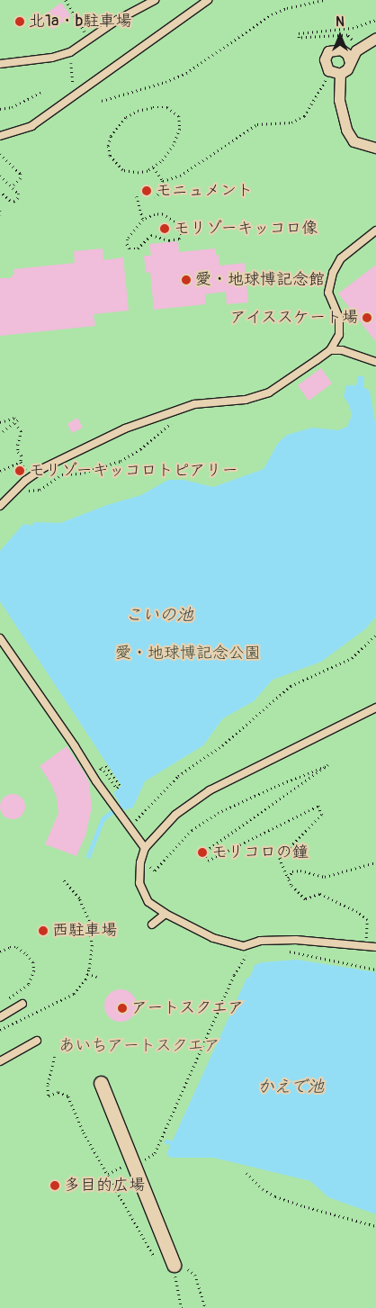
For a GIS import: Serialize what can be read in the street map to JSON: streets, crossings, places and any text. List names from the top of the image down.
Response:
{
  "water": ["こいの池", "かえで池"],
  "parks": ["愛・地球博記念公園", "あいちアートスクエア"],
  "places": [
    "北1a・b駐車場",
    "モニュメント",
    "モリゾーキッコロ像",
    "愛・地球博記念館",
    "アイススケート場",
    "モリゾーキッコロトピアリー",
    "モリコロの鐘",
    "西駐車場",
    "アートスクエア",
    "多目的広場"
  ],
  "north": "top"
}
